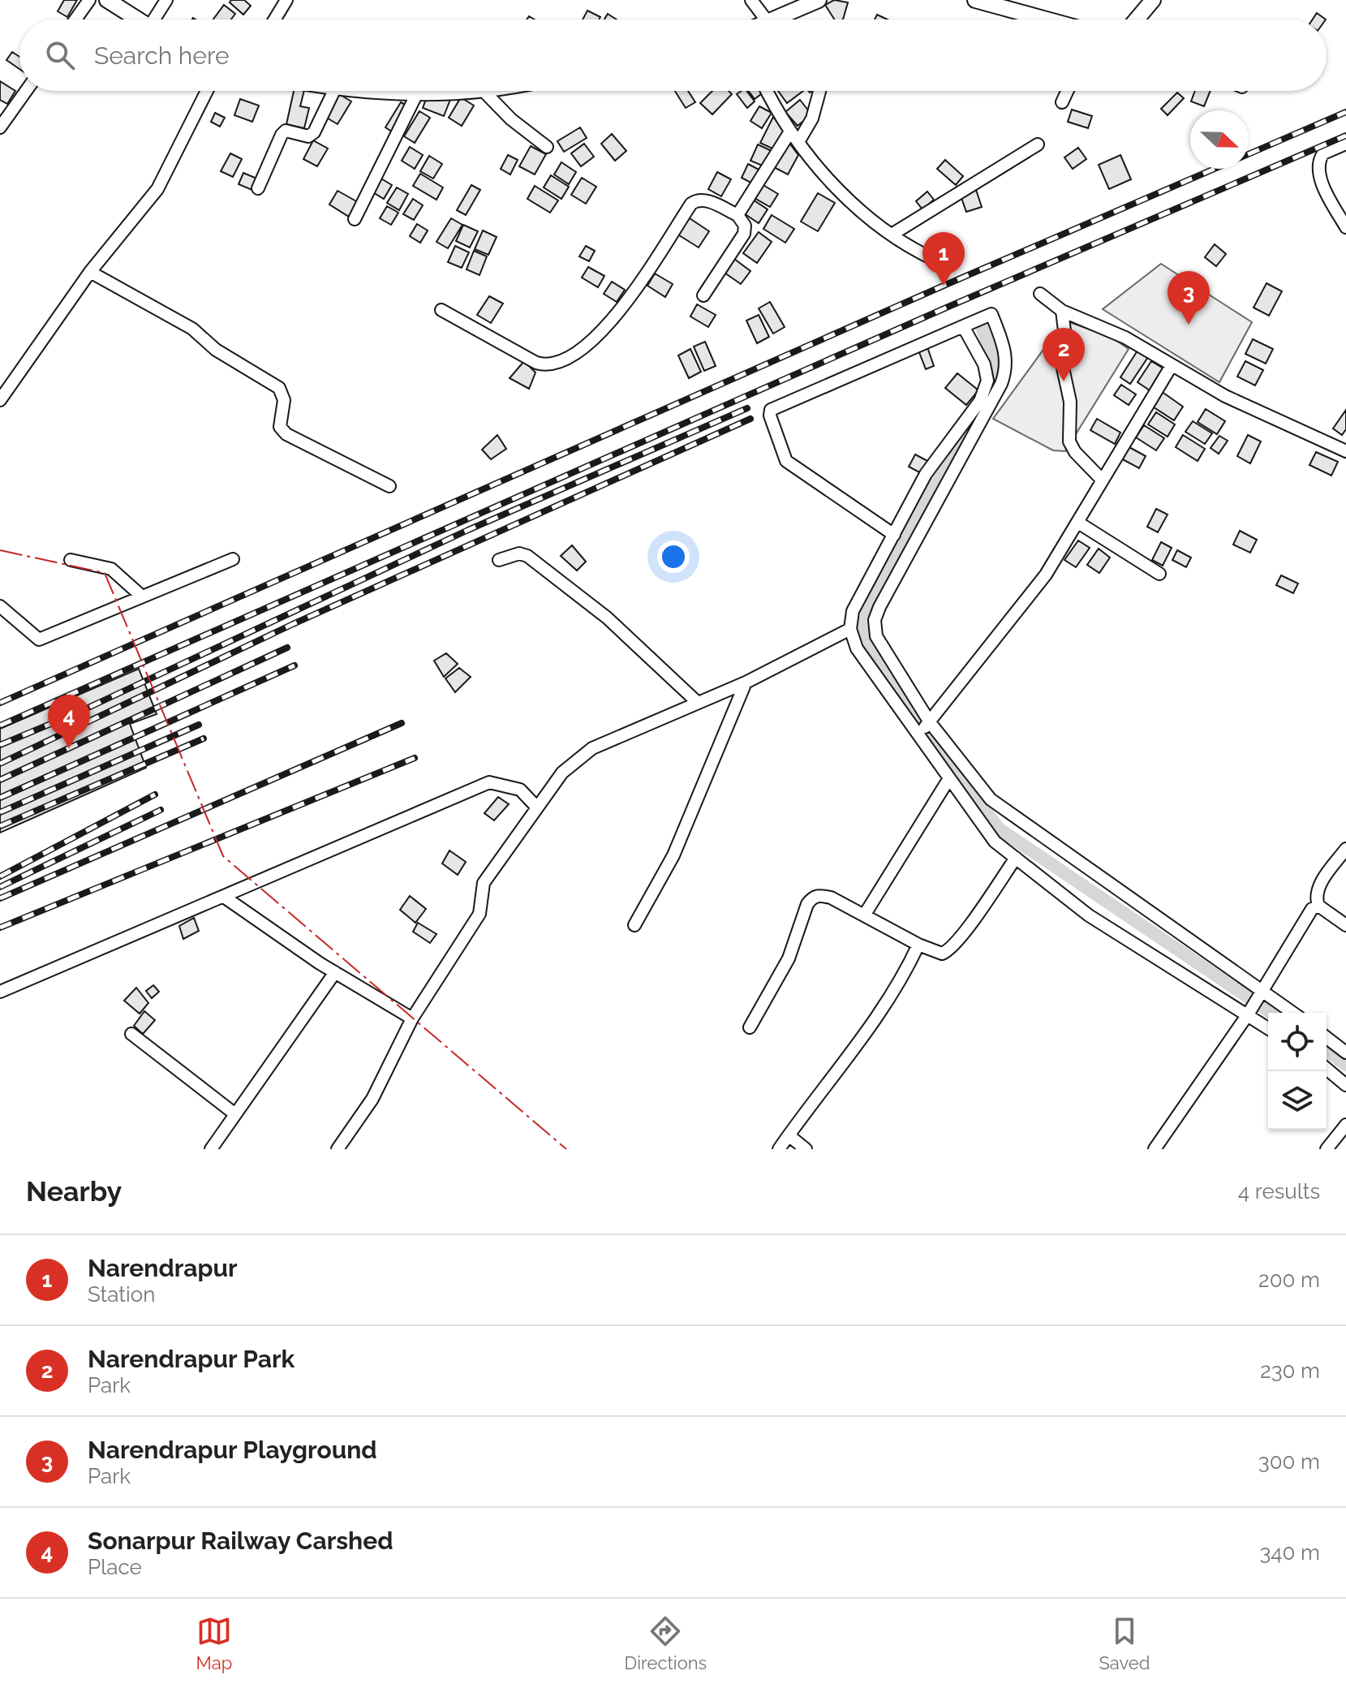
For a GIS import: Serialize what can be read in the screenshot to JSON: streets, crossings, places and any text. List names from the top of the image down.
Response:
{
  "north": "right",
  "page": {
    "search": "Search here",
    "pins": [
      "1",
      "3",
      "2",
      "4"
    ],
    "heading": ["Nearby", "4 results"],
    "list": [
      {
        "mark": "1",
        "name": "Narendrapur",
        "note": "Station",
        "value": "200 m"
      },
      {
        "mark": "2",
        "name": "Narendrapur Park",
        "note": "Park",
        "value": "230 m"
      },
      {
        "mark": "3",
        "name": "Narendrapur Playground",
        "note": "Park",
        "value": "300 m"
      },
      {
        "mark": "4",
        "name": "Sonarpur Railway Carshed",
        "note": "Place",
        "value": "340 m"
      }
    ],
    "nav": ["Map", "Directions", "Saved"]
  }
}
